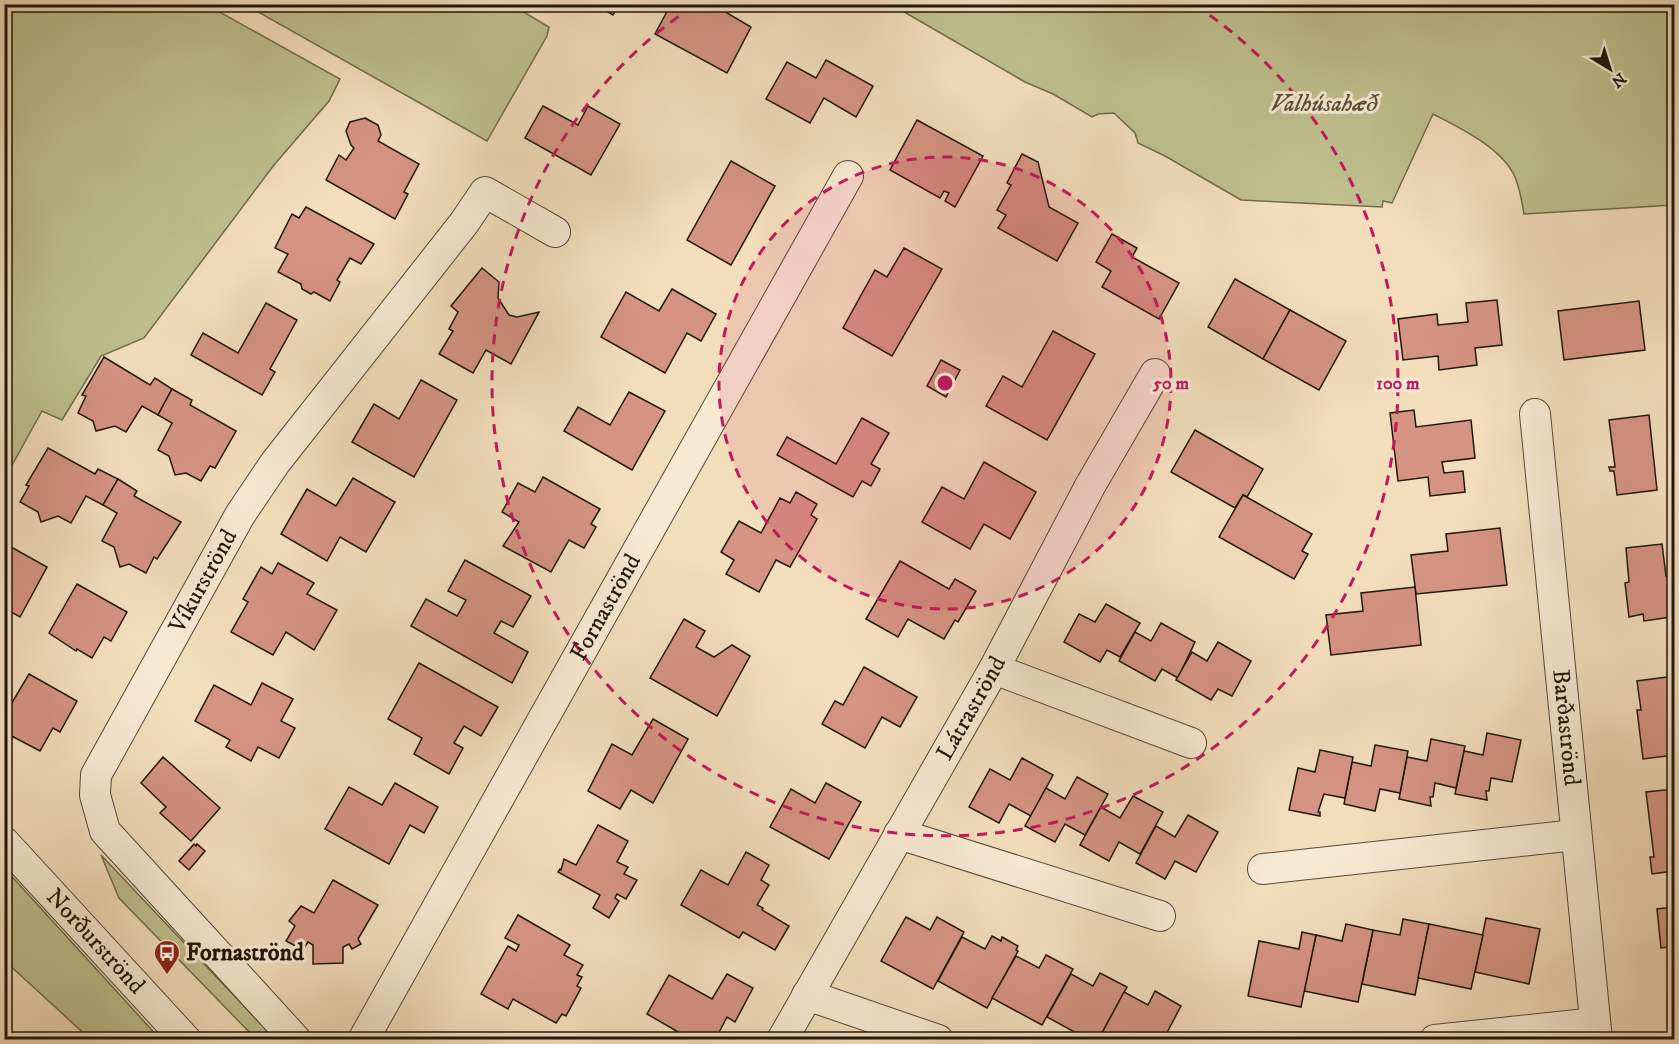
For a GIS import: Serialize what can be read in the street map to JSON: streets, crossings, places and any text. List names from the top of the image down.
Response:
{
  "streets": {
    "street": [
      "Víkurströnd",
      "Fornaströnd",
      "Látraströnd",
      "Barðaströnd",
      "Norðurströnd"
    ]
  },
  "parks": ["Valhúsahæð"],
  "places": {
    "bus stop": ["Fornaströnd"]
  },
  "north": "bottom right",
  "rings": ["50 m", "100 m"]
}
